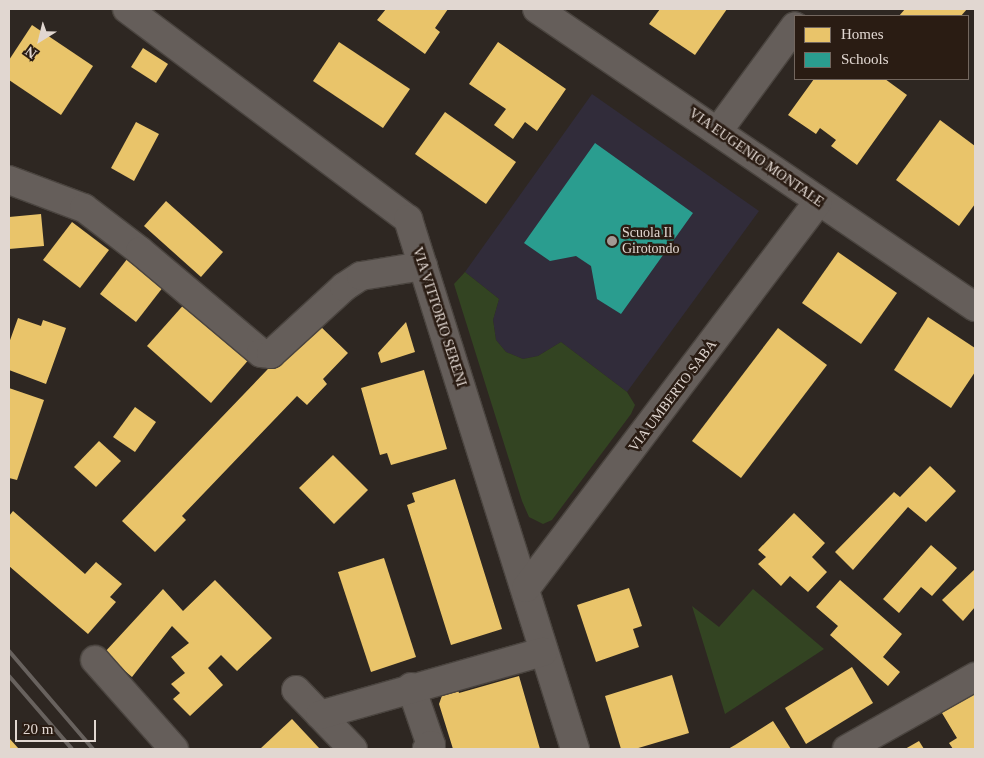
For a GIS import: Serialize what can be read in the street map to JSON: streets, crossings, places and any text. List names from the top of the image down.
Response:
{
  "streets": {
    "street": ["VIA EUGENIO MONTALE", "VIA VITTORIO SERENI", "VIA UMBERTO SABA"]
  },
  "crossings": [
    ["VIA EUGENIO MONTALE", "VIA UMBERTO SABA"],
    ["VIA VITTORIO SERENI", "VIA UMBERTO SABA"]
  ],
  "places": ["Scuola Il Girotondo"],
  "legend": ["Homes", "Schools"],
  "scale_bar": "20 m",
  "north": "bottom left"
}
